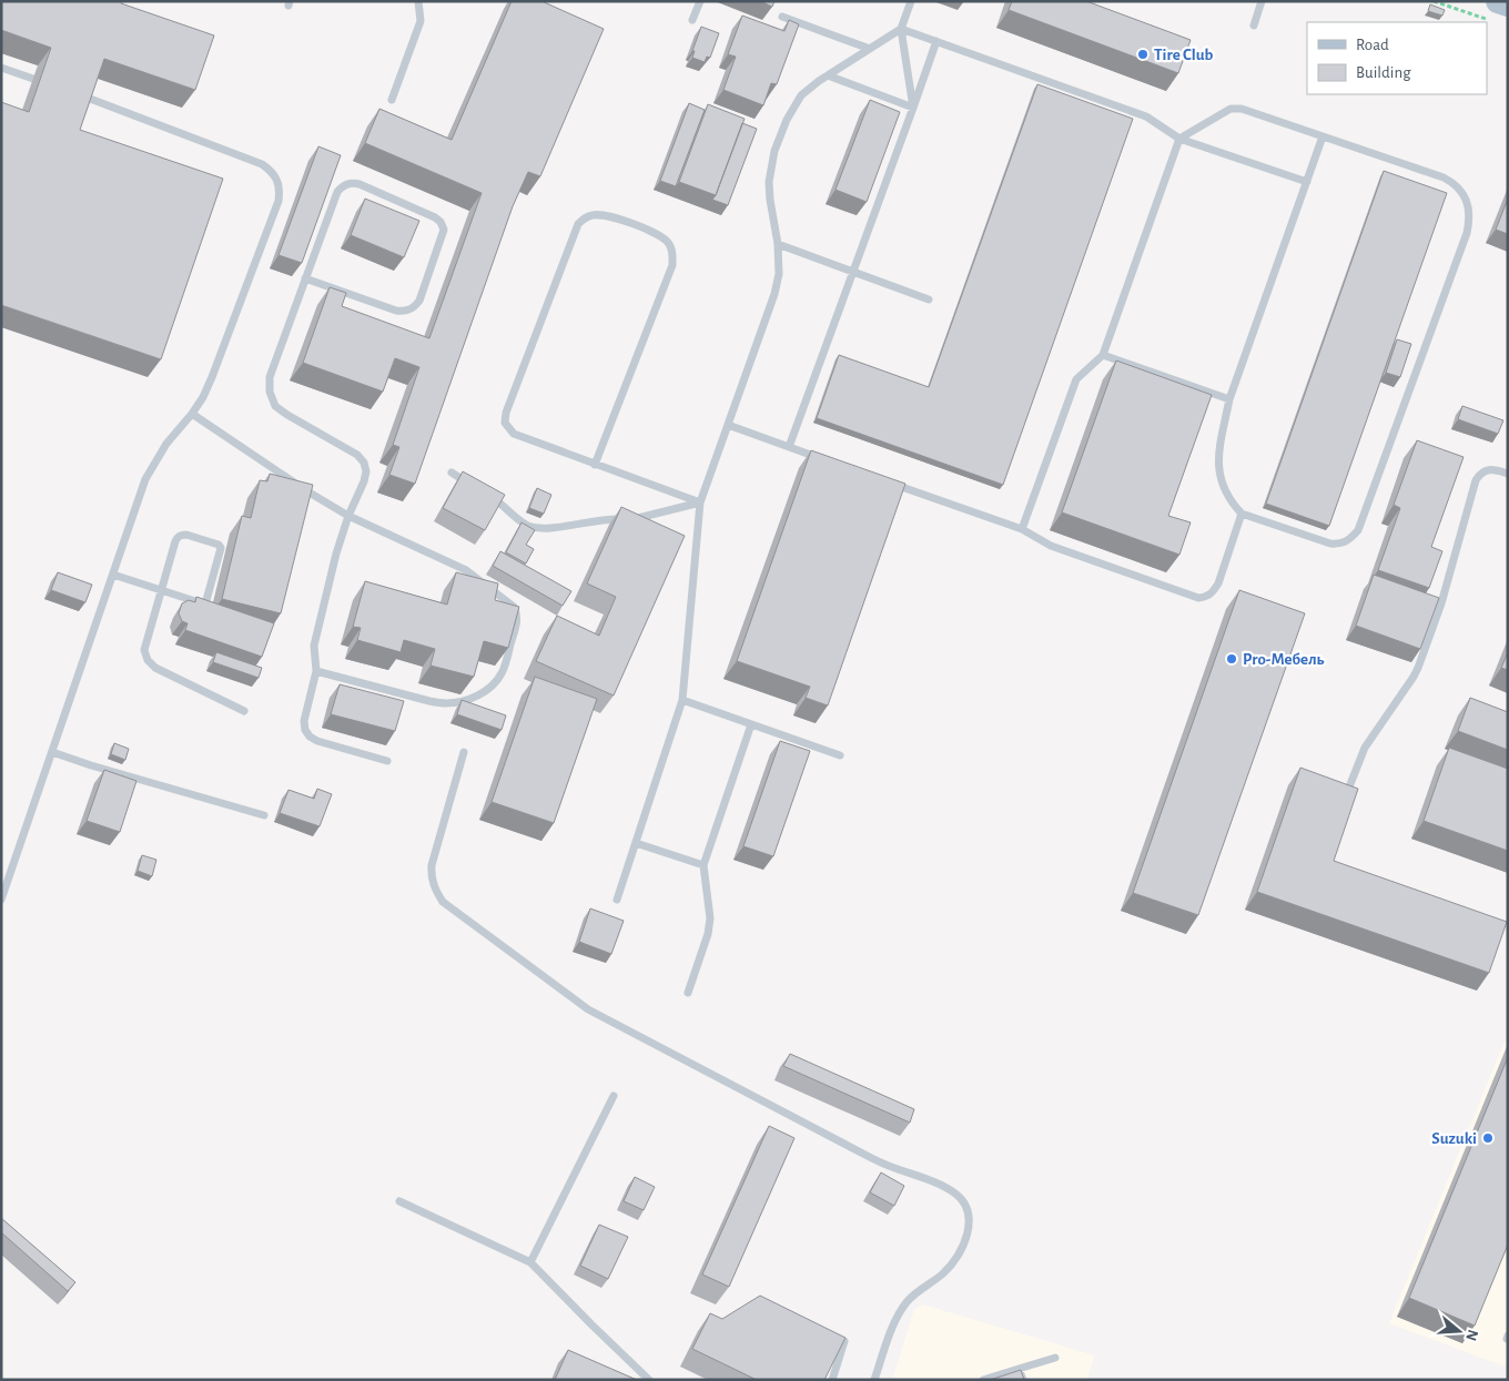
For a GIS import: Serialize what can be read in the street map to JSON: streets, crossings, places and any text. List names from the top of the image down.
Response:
{
  "places": ["Tire Club", "Pro-Мебель", "Suzuki"],
  "legend": ["Road", "Building"],
  "north": "right"
}
